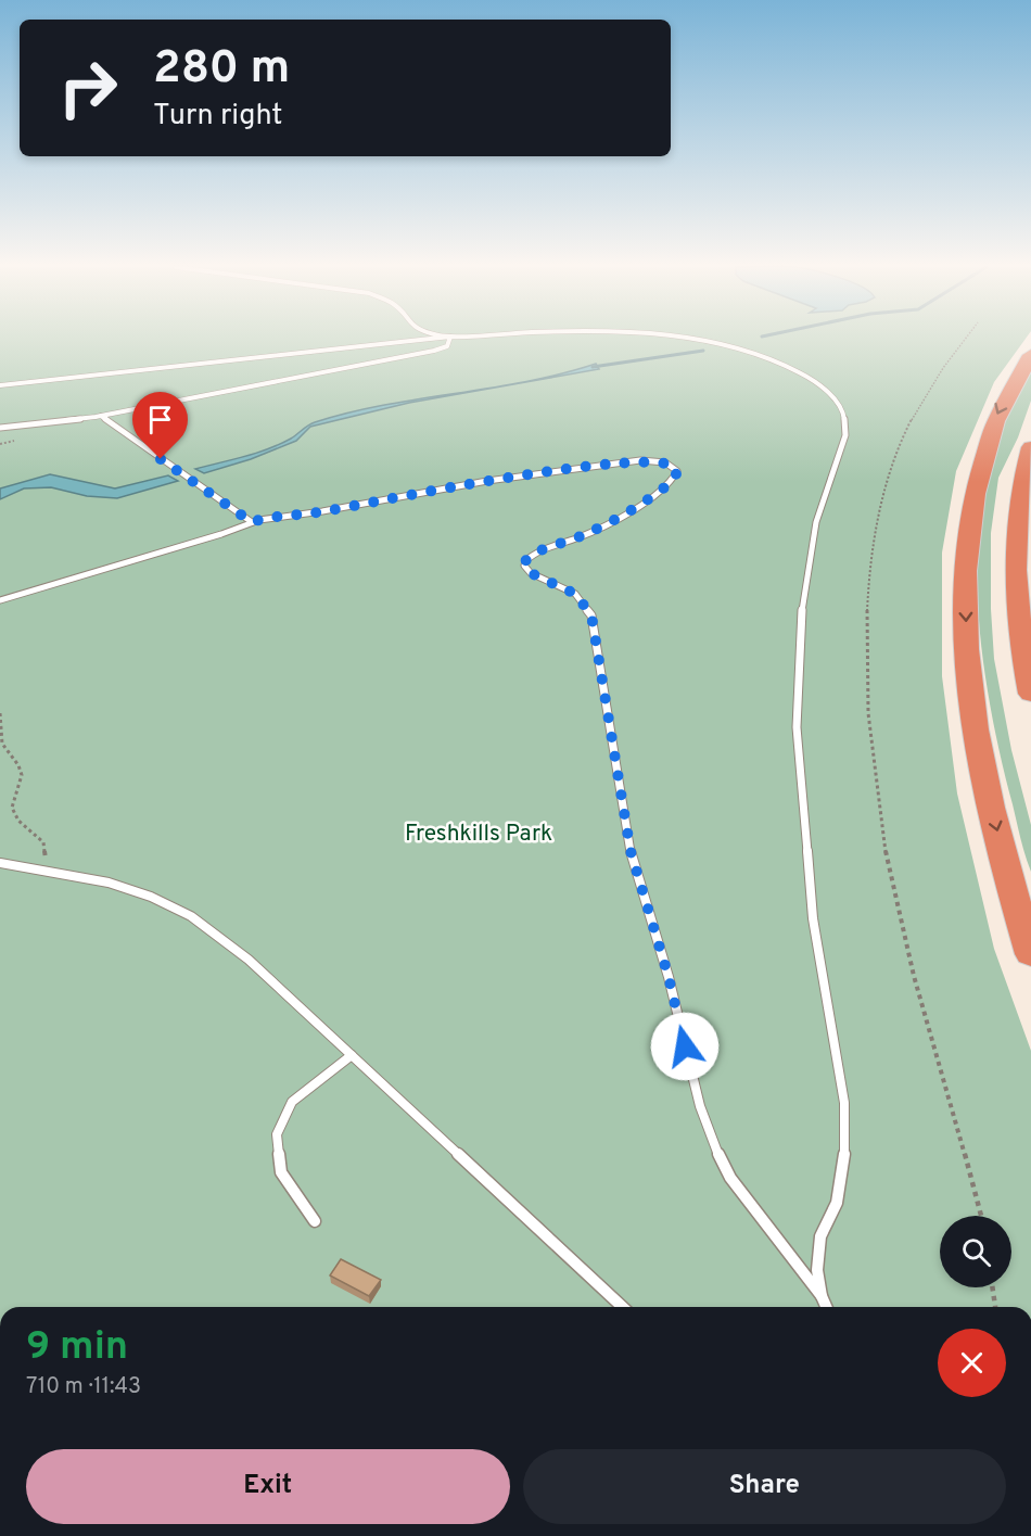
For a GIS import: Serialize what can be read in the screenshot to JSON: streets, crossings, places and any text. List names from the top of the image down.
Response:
{
  "parks": ["Freshkills Park"],
  "page": {
    "turn": ["280 m", "Turn right"],
    "heading": ["9 min", "710 m · 11:43"],
    "buttons": ["Exit", "Share"]
  }
}
